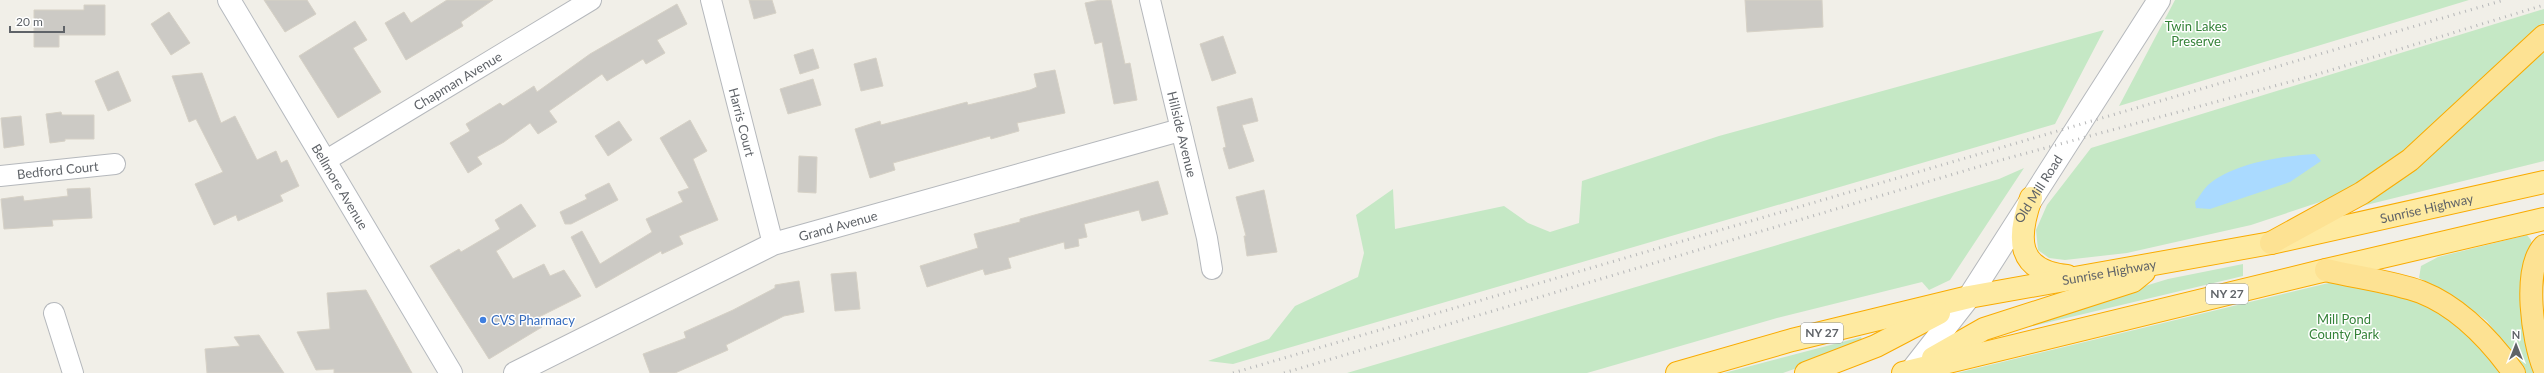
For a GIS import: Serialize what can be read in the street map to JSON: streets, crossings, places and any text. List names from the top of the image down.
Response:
{
  "streets": {
    "highway": ["Sunrise Highway", "NY 27"],
    "street": [
      "Chapman Avenue",
      "Harris Court",
      "Hillside Avenue",
      "Bedford Court",
      "Bellmore Avenue",
      "Old Mill Road",
      "Grand Avenue"
    ]
  },
  "crossings": [
    ["Chapman Avenue", "Bellmore Avenue"],
    ["Harris Court", "Grand Avenue"],
    ["Hillside Avenue", "Grand Avenue"],
    ["Old Mill Road", "Sunrise Highway"],
    ["Old Mill Road", "NY 27"]
  ],
  "parks": ["Twin Lakes Preserve", "Mill Pond County Park"],
  "places": ["CVS Pharmacy"],
  "scale_bar": "20 m",
  "north": "top"
}
